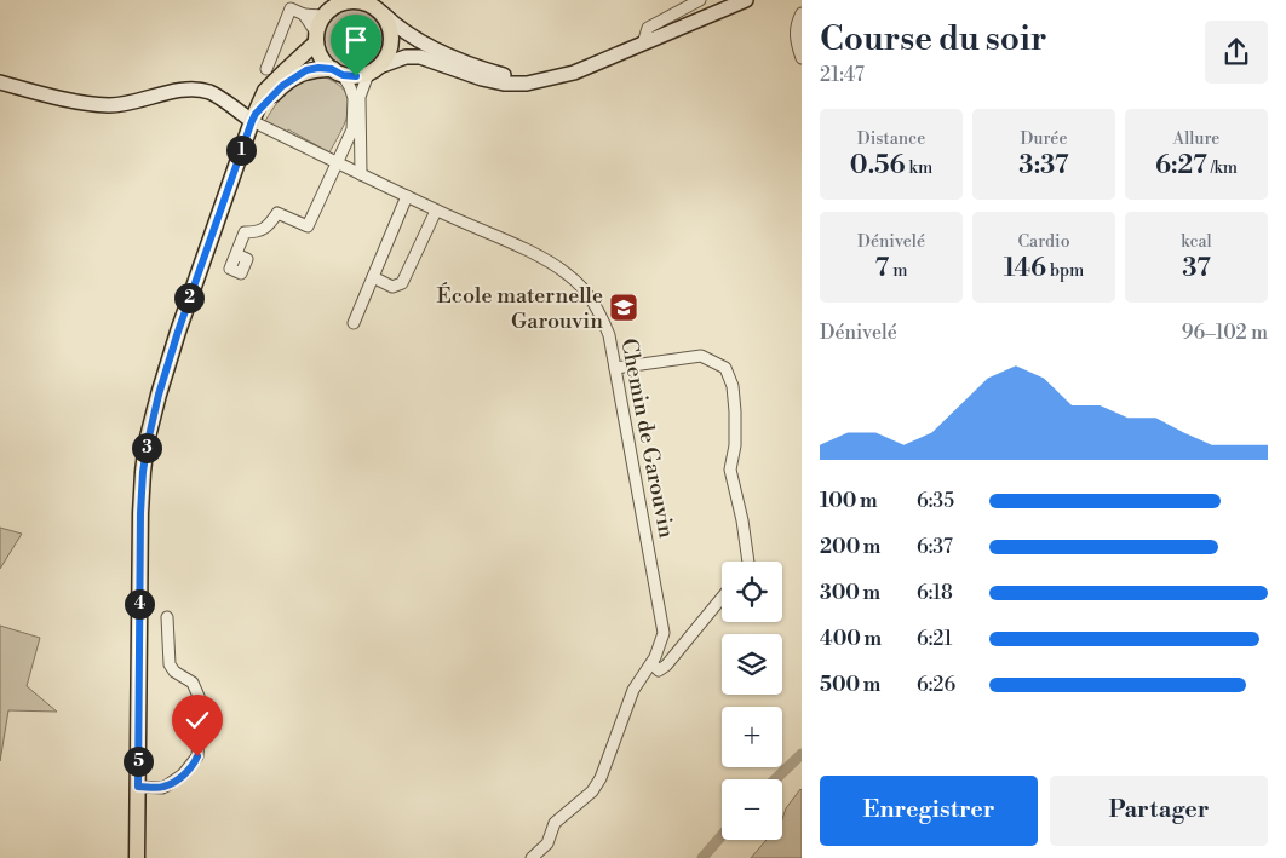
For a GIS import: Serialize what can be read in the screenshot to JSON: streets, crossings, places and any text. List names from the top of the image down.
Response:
{
  "streets": {
    "street": ["Chemin de Garouvin"]
  },
  "places": {
    "school or university": ["École maternelle Garouvin"]
  },
  "page": {
    "heading": ["Course du soir", "21:47"],
    "stats": [
      ["Distance", "0.56 km"],
      ["Durée", "3:37"],
      ["Allure", "6:27 /km"],
      ["Dénivelé", "7 m"],
      ["Cardio", "146 bpm"],
      ["kcal", "37"]
    ],
    "pins": [
      "1",
      "2",
      "3",
      "4",
      "5"
    ],
    "chart": ["Dénivelé", "96–102 m"],
    "list": [
      {
        "name": "100 m",
        "note": "6:35"
      },
      {
        "name": "200 m",
        "note": "6:37"
      },
      {
        "name": "300 m",
        "note": "6:18"
      },
      {
        "name": "400 m",
        "note": "6:21"
      },
      {
        "name": "500 m",
        "note": "6:26"
      }
    ],
    "map_buttons": ["+", "−"],
    "buttons": ["Enregistrer", "Partager"]
  }
}
